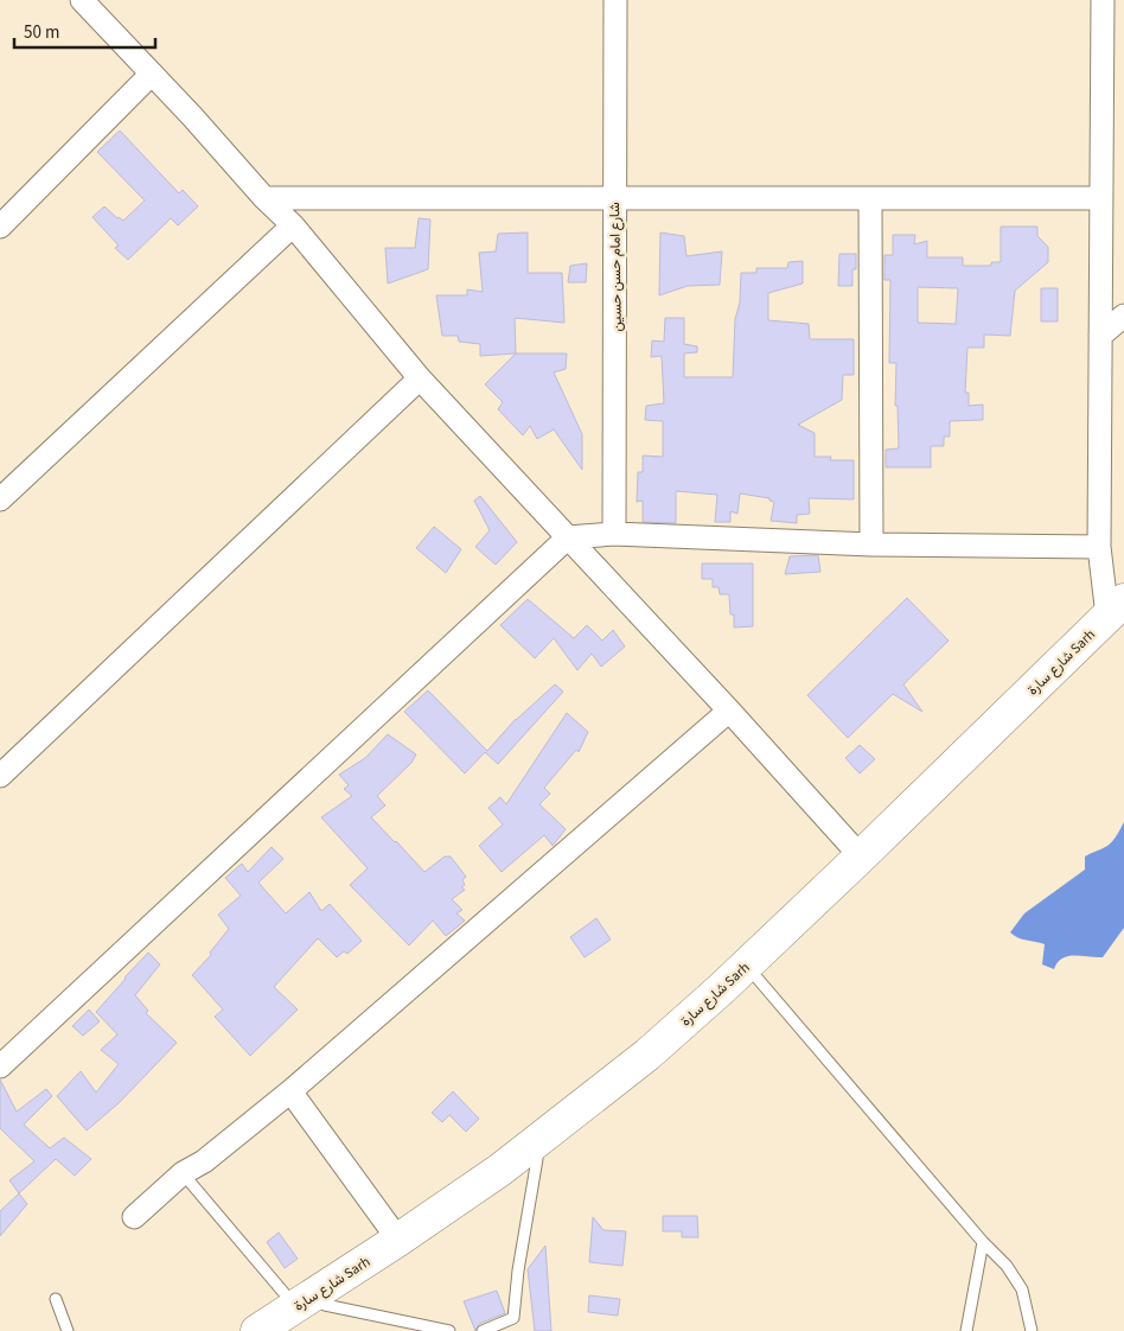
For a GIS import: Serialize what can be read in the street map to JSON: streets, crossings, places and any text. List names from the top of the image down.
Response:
{
  "streets": {
    "highway": ["شارع سارة Sarh"],
    "street": ["شارع امام حسن حسين"]
  },
  "scale_bar": "50 m"
}
